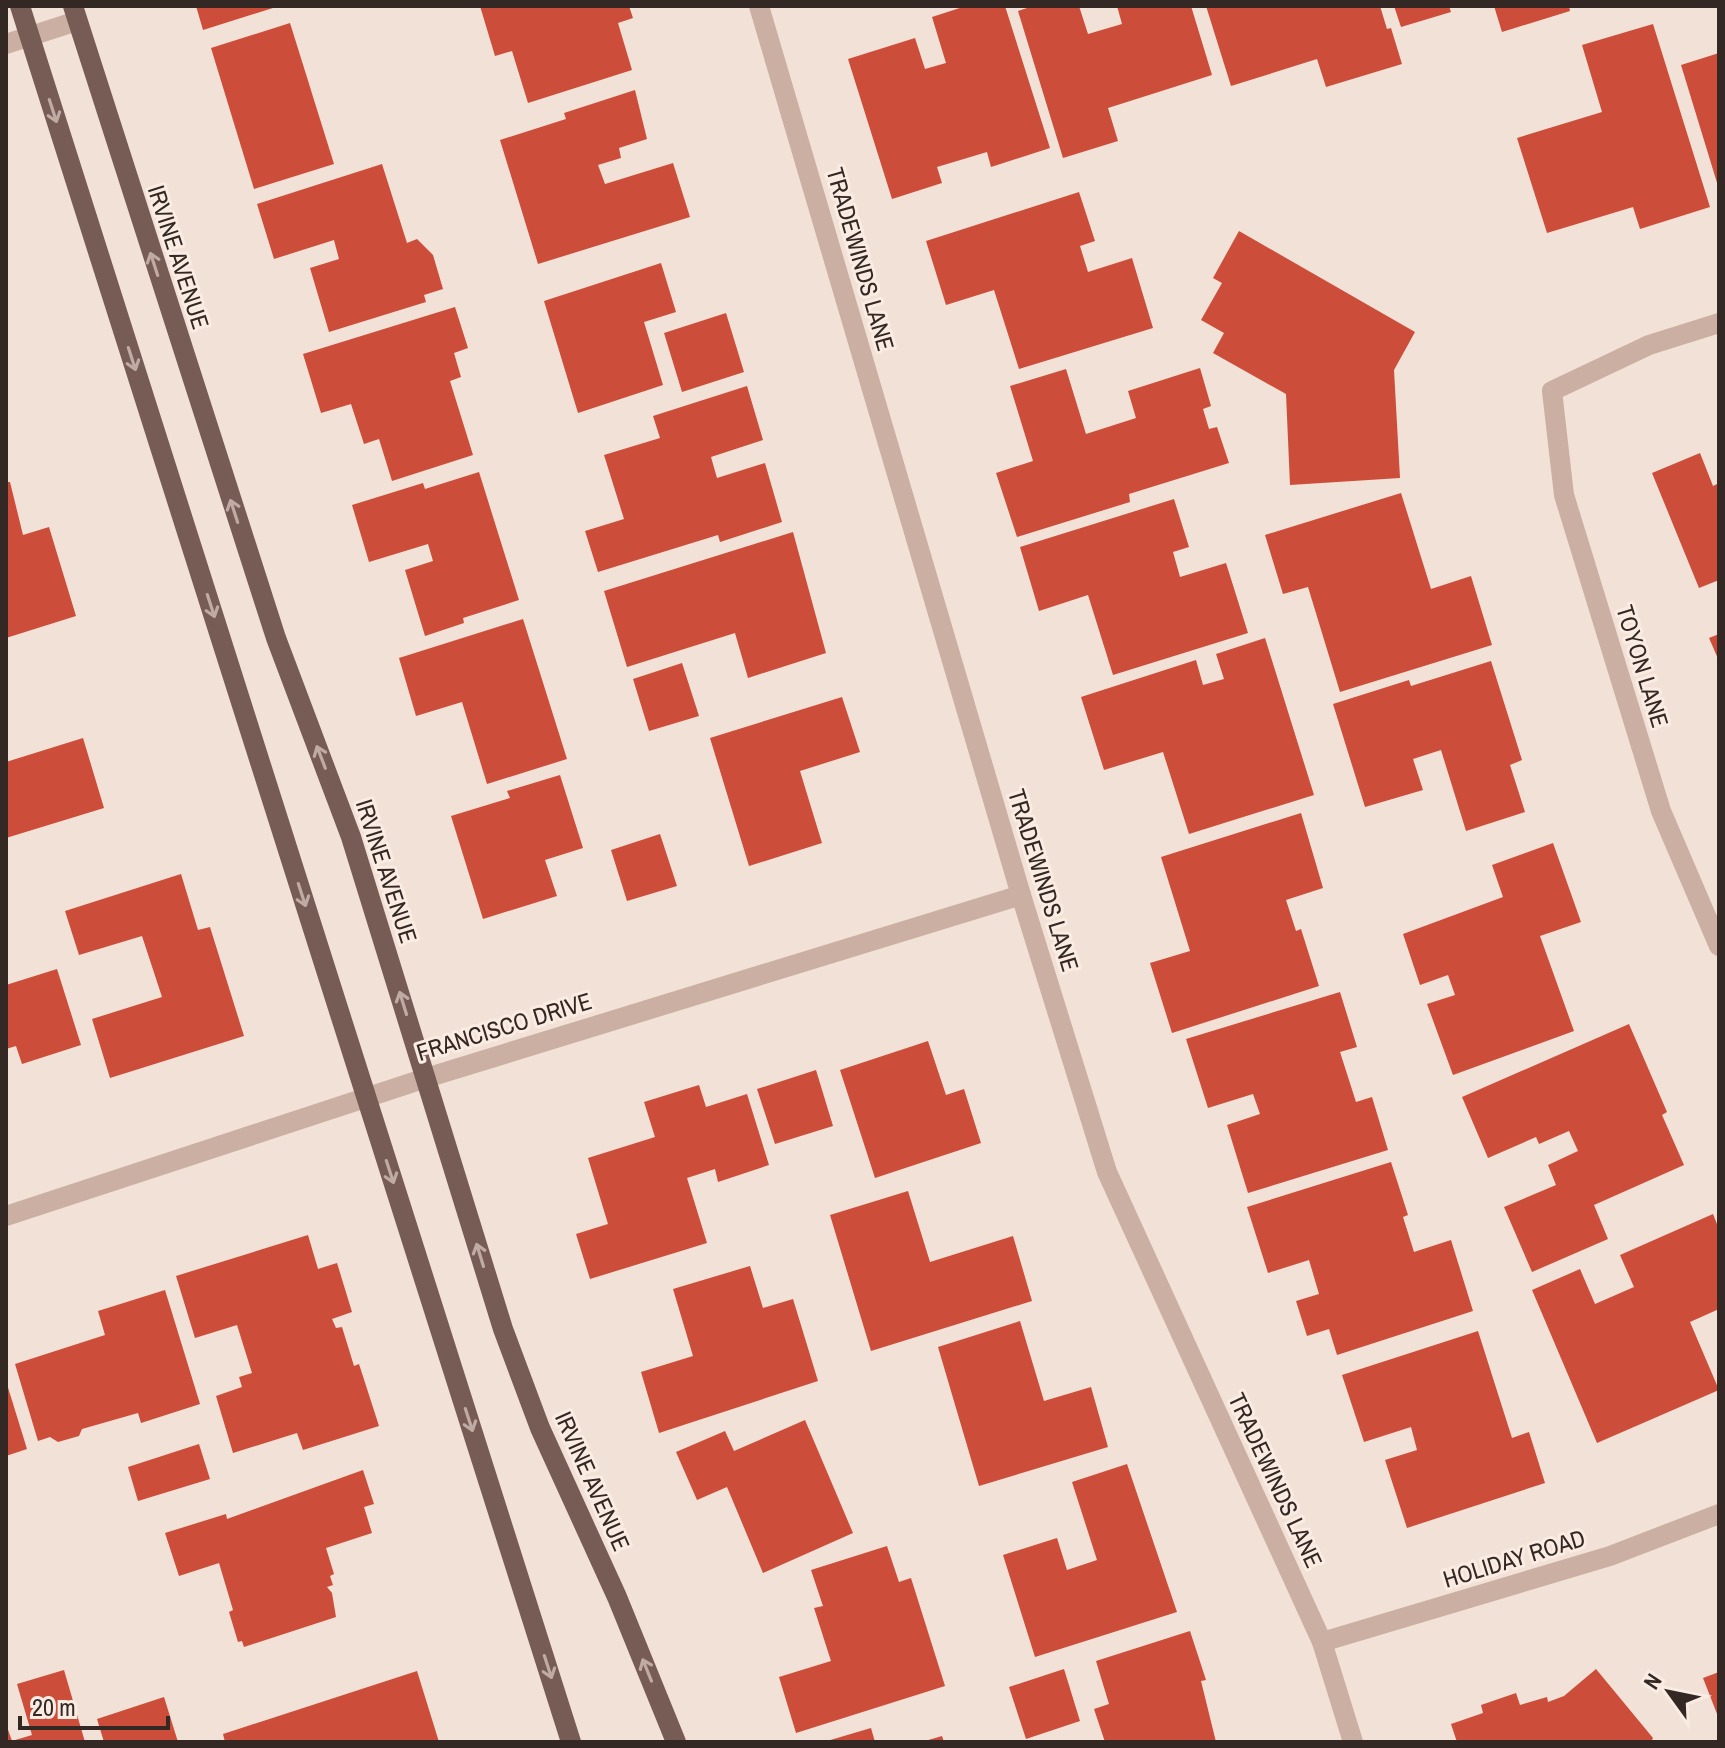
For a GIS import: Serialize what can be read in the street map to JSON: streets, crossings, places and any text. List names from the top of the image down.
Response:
{
  "streets": {
    "main road": ["IRVINE AVENUE"],
    "street": [
      "TRADEWINDS LANE",
      "TOYON LANE",
      "FRANCISCO DRIVE",
      "HOLIDAY ROAD"
    ]
  },
  "crossings": [
    ["IRVINE AVENUE", "FRANCISCO DRIVE"],
    ["TRADEWINDS LANE", "FRANCISCO DRIVE"],
    ["TRADEWINDS LANE", "HOLIDAY ROAD"]
  ],
  "scale_bar": "20 m",
  "north": "top left"
}
